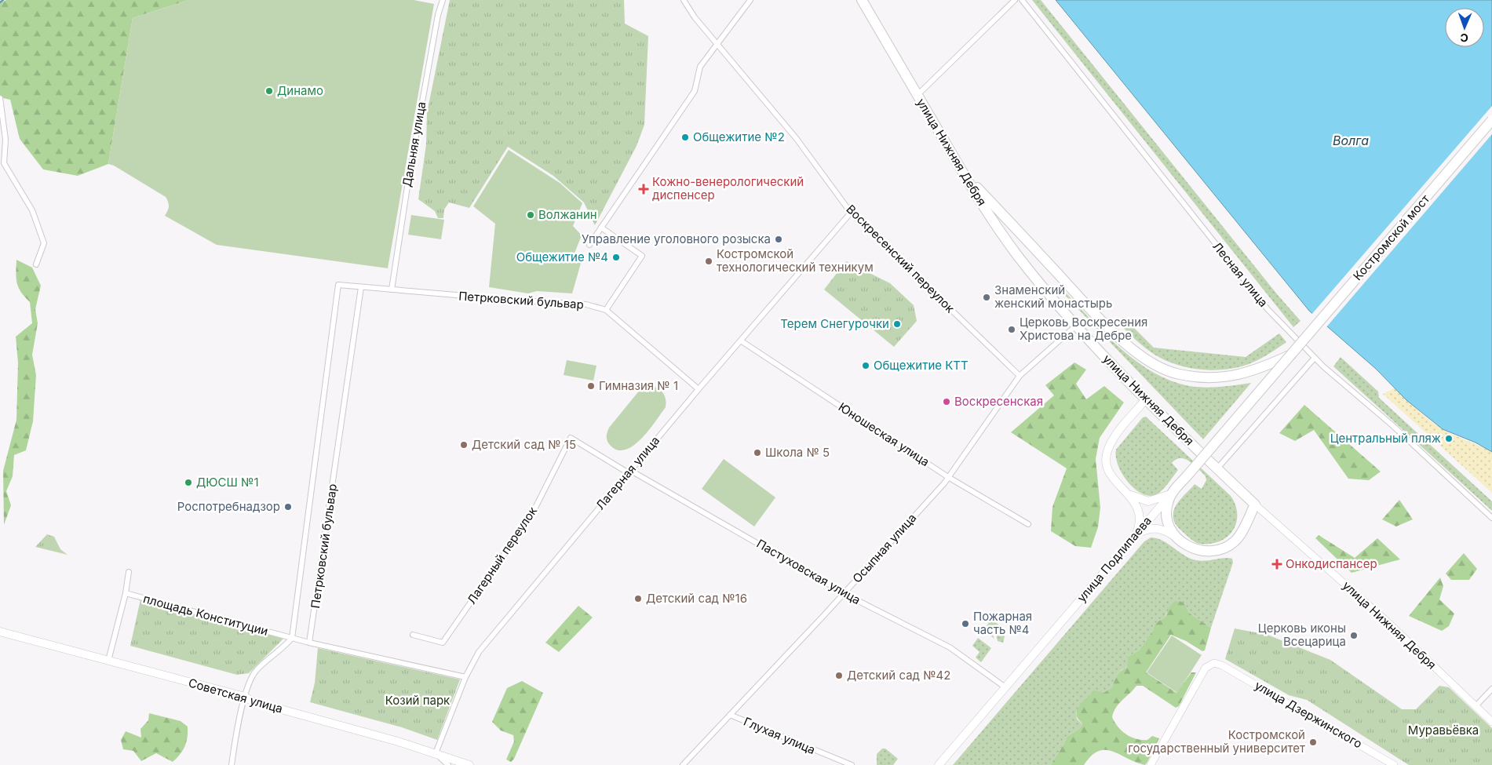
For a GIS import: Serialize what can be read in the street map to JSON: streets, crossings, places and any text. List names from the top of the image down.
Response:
{
  "streets": {
    "highway": ["улица Нижняя Дебря", "Костромской мост", "улица Подлипаева"],
    "main road": ["Советская улица"],
    "street": [
      "Дальняя улица",
      "Воскресенский переулок",
      "Лесная улица",
      "Петрковский бульвар",
      "Юношеская улица",
      "Лагерная улица",
      "Осыпная улица",
      "Лагерный переулок",
      "Пастуховская улица",
      "площадь Конституции",
      "улица Дзержинского",
      "Глухая улица"
    ]
  },
  "crossings": [
    ["Дальняя улица", "Петрковский бульвар"],
    ["улица Нижняя Дебря", "Осыпная улица"],
    ["Костромской мост", "улица Подлипаева"],
    ["Воскресенский переулок", "Лагерная улица"],
    ["Воскресенский переулок", "Осыпная улица"],
    ["Петрковский бульвар", "Лагерная улица"],
    ["Петрковский бульвар", "площадь Конституции"],
    ["Юношеская улица", "Лагерная улица"],
    ["Юношеская улица", "Осыпная улица"],
    ["Лагерная улица", "Пастуховская улица"],
    ["Лагерная улица", "Советская улица"],
    ["Осыпная улица", "Пастуховская улица"],
    ["Осыпная улица", "Глухая улица"],
    ["Лагерный переулок", "Пастуховская улица"],
    ["улица Подлипаева", "Пастуховская улица"]
  ],
  "water": ["Волга"],
  "parks": ["Козий парк", "Муравьёвка"],
  "places": {
    "other": [
      "Динамо",
      "Общежитие №2",
      "Волжанин",
      "Управление уголовного розыска",
      "Общежитие №4",
      "Костромской технологический техникум",
      "Знаменский женский монастырь",
      "Терем Cнегурочки",
      "Церковь Воскресения Христова на Дебре",
      "Общежитие КТТ",
      "Гимназия № 1",
      "Воскресенская",
      "Центральный пляж",
      "Детский сад № 15",
      "Школа № 5",
      "ДЮСШ №1",
      "Роспотребнадзор",
      "Детский сад №16",
      "Пожарная часть №4",
      "Церковь иконы Всецарица",
      "Детский сад №42",
      "Костромской государственный университет"
    ],
    "health": ["Кожно-венерологический диспенсер", "Онкодиспансер"]
  },
  "north": "bottom"
}
